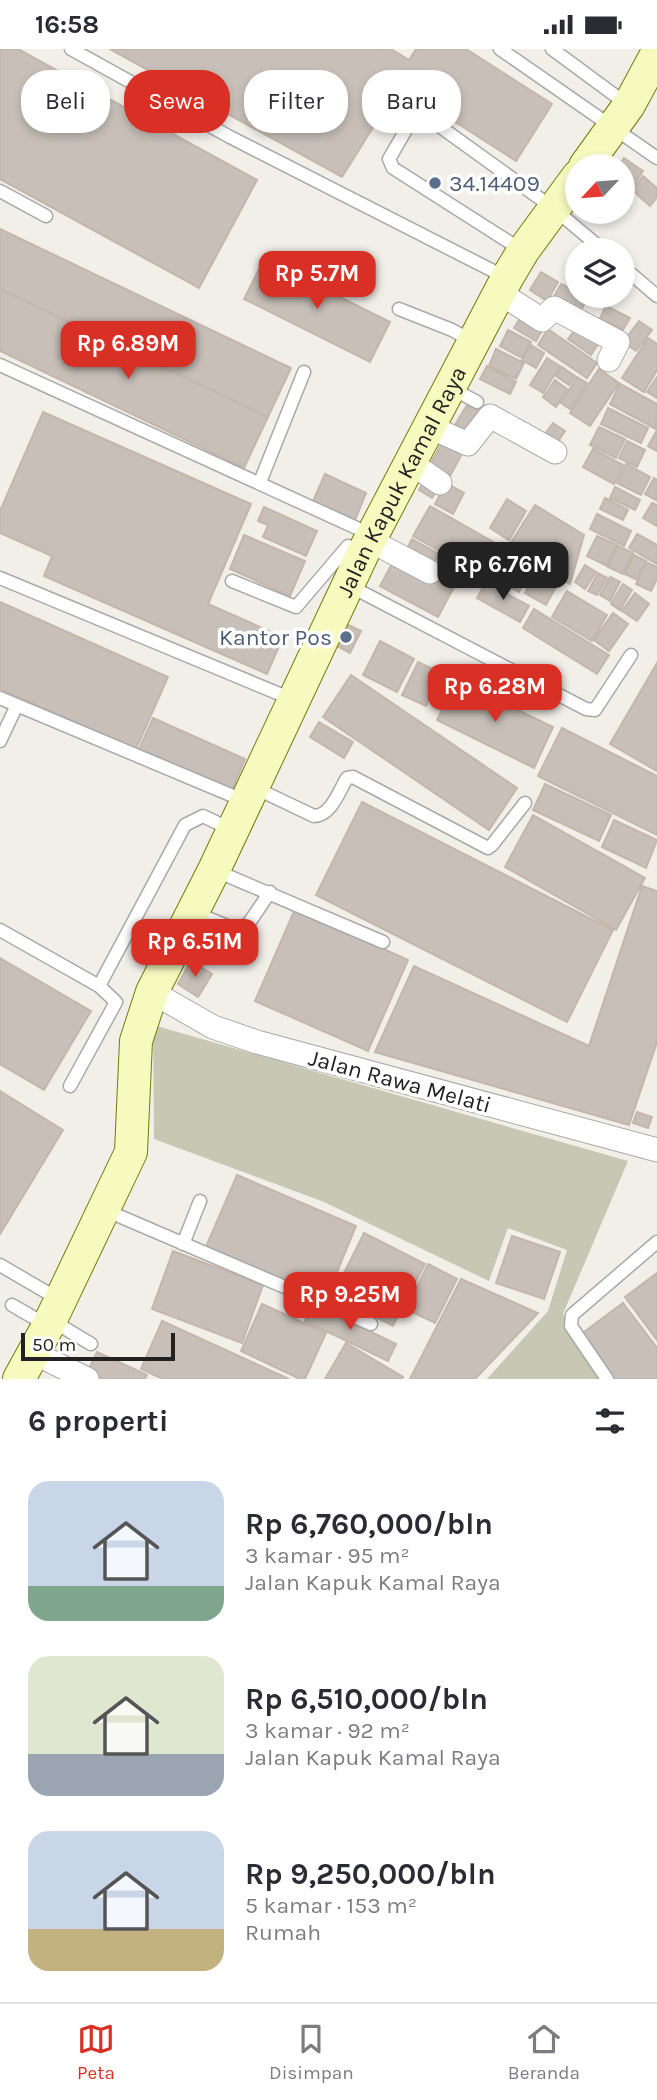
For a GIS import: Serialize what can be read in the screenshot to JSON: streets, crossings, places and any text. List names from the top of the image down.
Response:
{
  "streets": {
    "main road": ["Jalan Kapuk Kamal Raya"],
    "street": ["Jalan Rawa Melati"]
  },
  "crossings": [
    ["Jalan Kapuk Kamal Raya", "Jalan Rawa Melati"]
  ],
  "places": ["34.14409", "Kantor Pos"],
  "scale_bar": "50 m",
  "north": "bottom left",
  "page": {
    "status": "16:58",
    "chip": [
      "Beli",
      "Sewa",
      "Filter",
      "Baru"
    ],
    "price": [
      "Rp 5.7M",
      "Rp 6.89M",
      "Rp 6.76M",
      "Rp 6.28M",
      "Rp 6.51M",
      "Rp 9.25M"
    ],
    "scale": "50 m",
    "heading": "6 properti",
    "list": [
      {
        "name": "Rp 6,760,000/bln",
        "note": "3 kamar · 95 m² · Jalan Kapuk Kamal Raya"
      },
      {
        "name": "Rp 6,510,000/bln",
        "note": "3 kamar · 92 m² · Jalan Kapuk Kamal Raya"
      },
      {
        "name": "Rp 9,250,000/bln",
        "note": "5 kamar · 153 m² · Rumah"
      }
    ],
    "tabs": ["Peta", "Disimpan", "Beranda"]
  }
}
